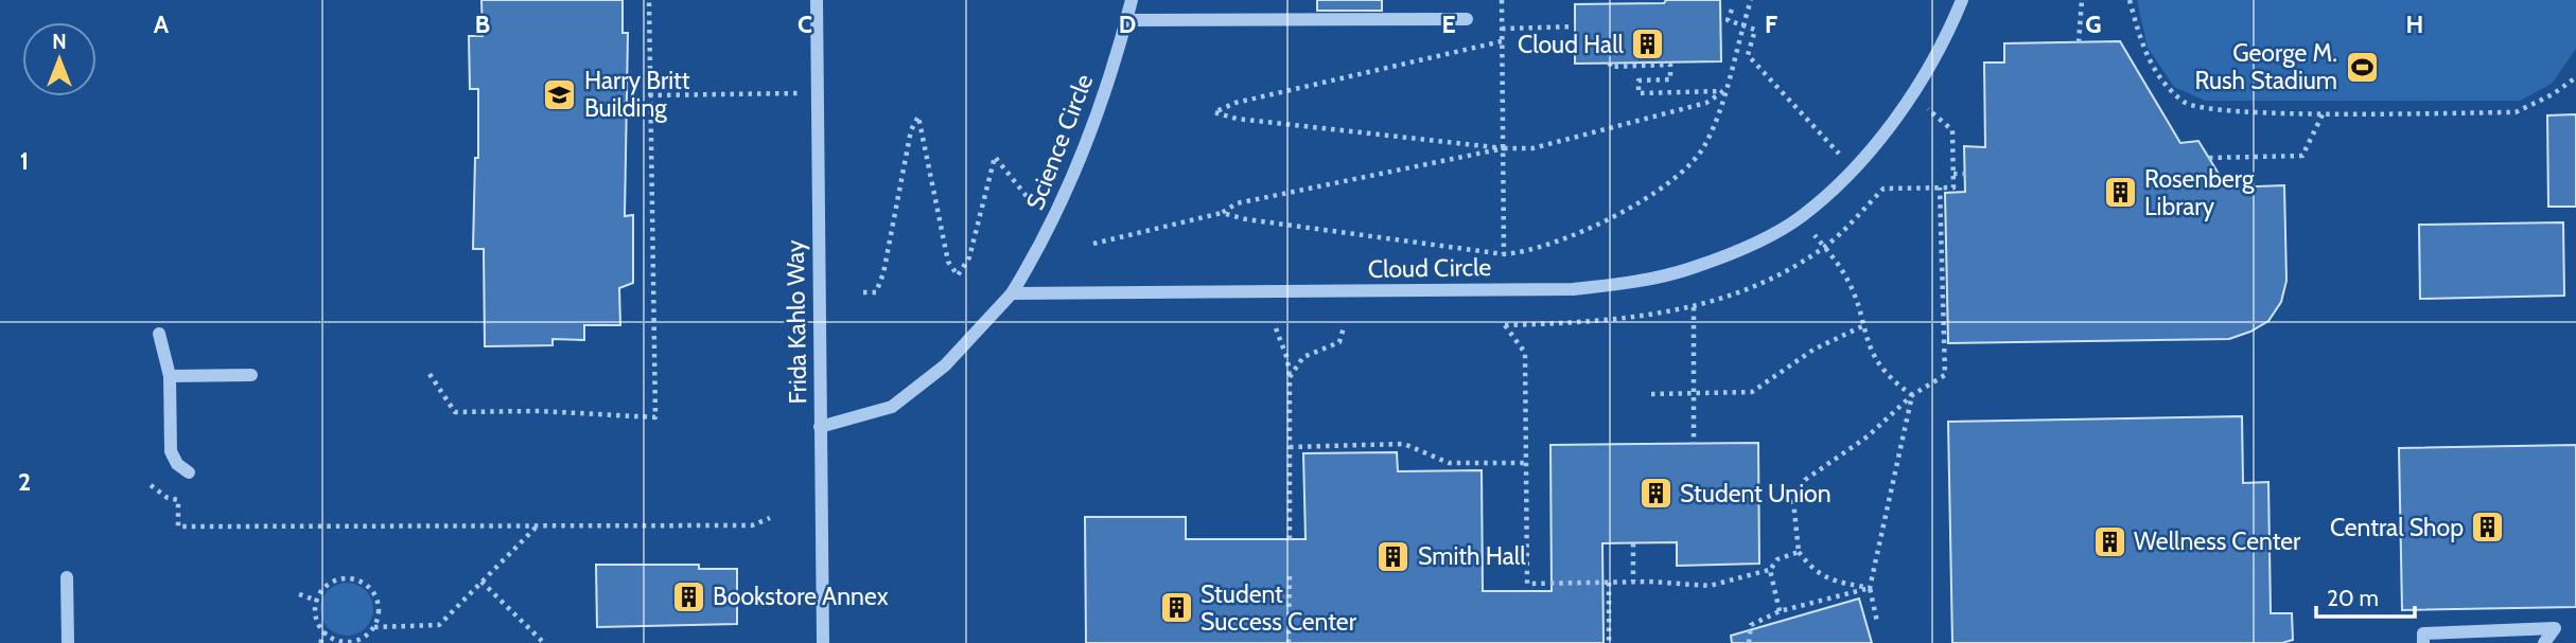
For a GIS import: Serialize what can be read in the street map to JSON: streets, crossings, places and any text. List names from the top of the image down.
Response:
{
  "streets": {
    "street": ["Science Circle", "Cloud Circle", "Frida Kahlo Way"]
  },
  "crossings": [
    ["Science Circle", "Cloud Circle"]
  ],
  "places": {
    "building": [
      "Cloud Hall",
      "Rosenberg Library",
      "Student Union",
      "Central Shop",
      "Wellness Center",
      "Smith Hall",
      "Bookstore Annex",
      "Student Success Center"
    ],
    "sports": ["George M. Rush Stadium"],
    "school or university": ["Harry Britt Building"]
  },
  "scale_bar": "20 m",
  "north": "top",
  "grid": {
    "columns": [
      "A",
      "B",
      "C",
      "D",
      "E",
      "F",
      "G",
      "H"
    ],
    "rows": ["1", "2"]
  }
}
